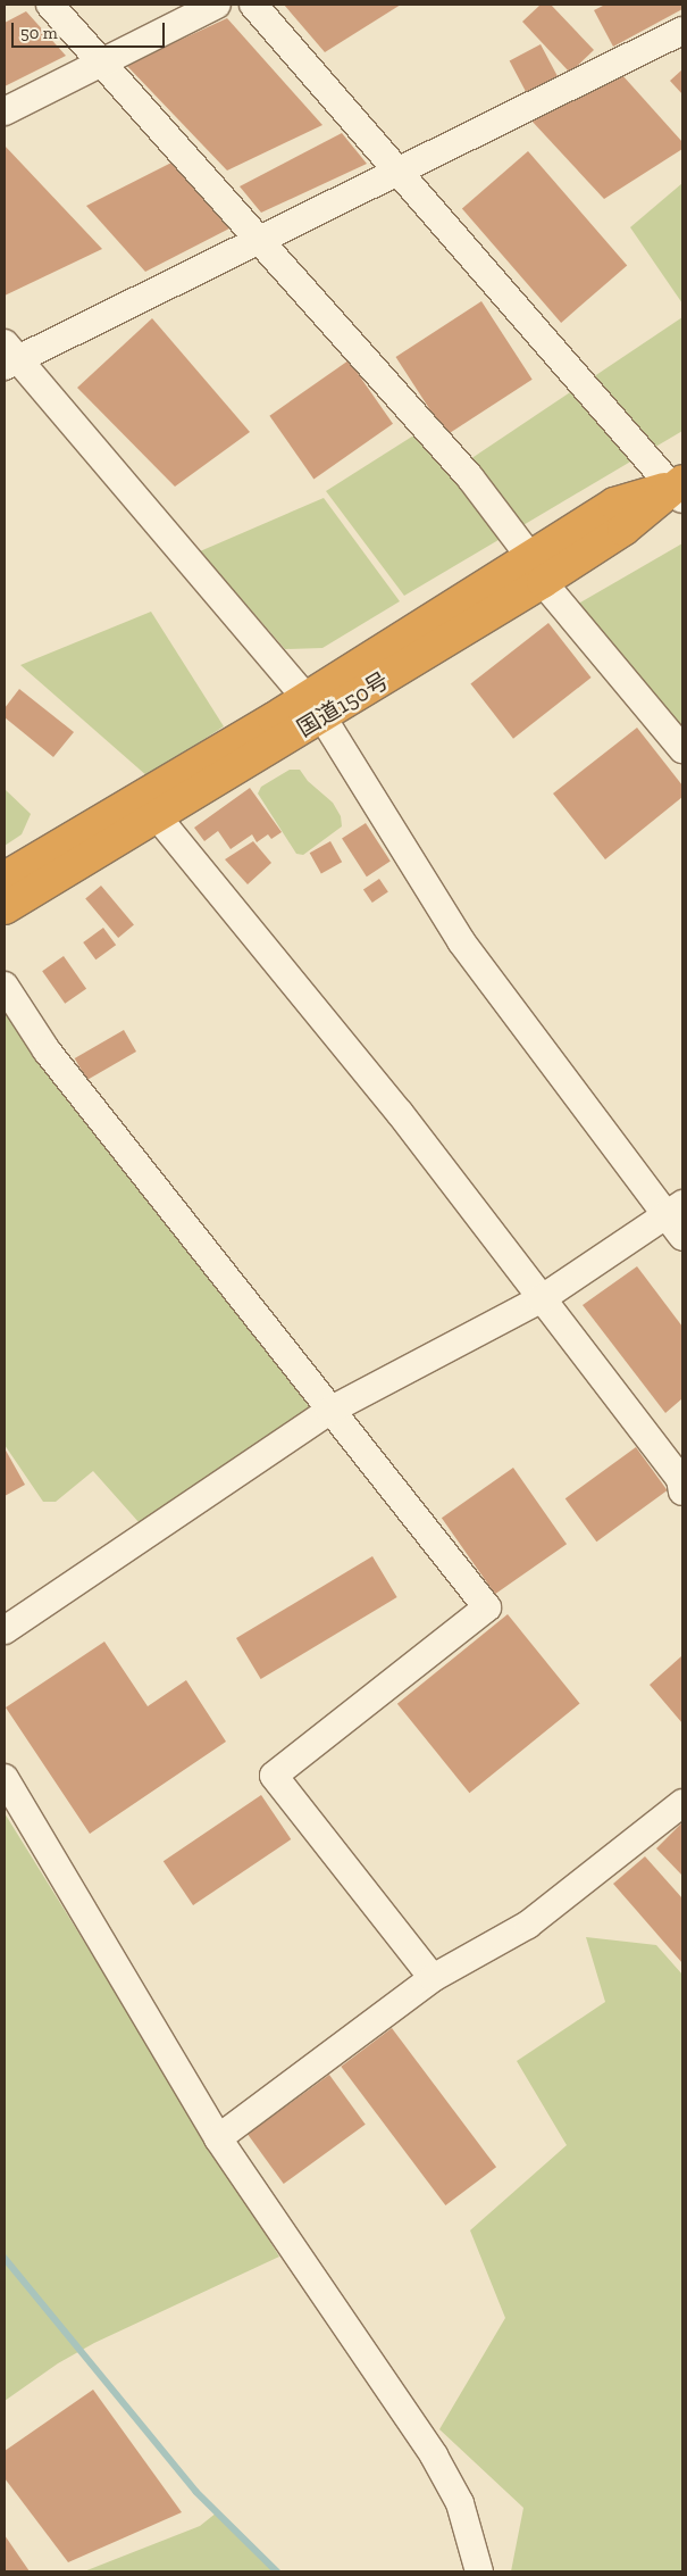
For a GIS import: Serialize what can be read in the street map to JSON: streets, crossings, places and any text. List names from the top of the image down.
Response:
{
  "streets": {
    "highway": ["国道150号"]
  },
  "scale_bar": "50 m"
}
